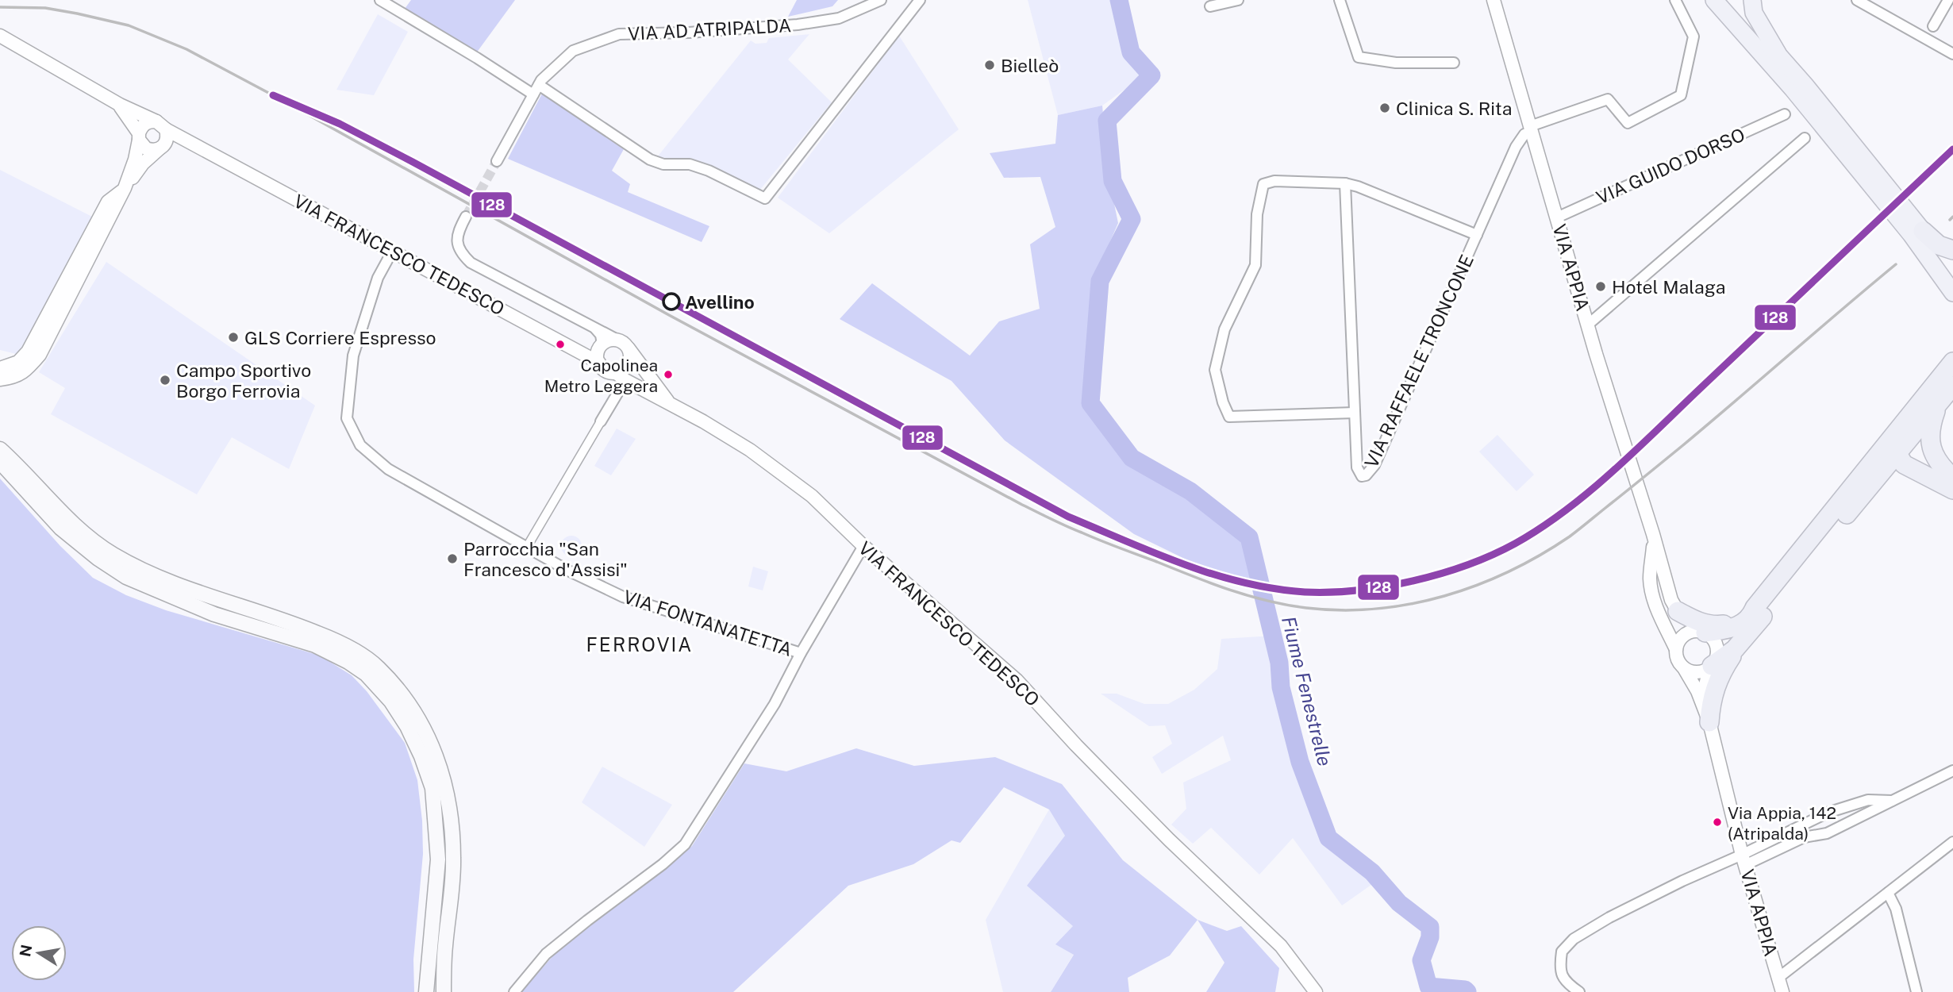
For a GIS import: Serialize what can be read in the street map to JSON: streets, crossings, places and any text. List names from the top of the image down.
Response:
{
  "streets": {
    "street": [
      "VIA AD ATRIPALDA",
      "VIA GUIDO DORSO",
      "VIA FRANCESCO TEDESCO",
      "VIA APPIA",
      "VIA RAFFAELE TRONCONE",
      "VIA FONTANATETTA"
    ]
  },
  "crossings": [
    ["VIA GUIDO DORSO", "VIA APPIA"],
    ["VIA FRANCESCO TEDESCO", "VIA FONTANATETTA"],
    ["VIA APPIA", "VIA RAFFAELE TRONCONE"]
  ],
  "districts": ["FERROVIA"],
  "water": ["Fiume Fenestrelle"],
  "places": [
    "Bielleò",
    "Clinica S. Rita",
    "Hotel Malaga",
    "Avellino",
    "GLS Corriere Espresso",
    "Capolinea Metro Leggera",
    "Campo Sportivo Borgo Ferrovia",
    "Parrocchia \"San Francesco d'Assisi\"",
    "Via Appia, 142 (Atripalda)"
  ],
  "lines": ["transit line 128"],
  "north": "left"
}
